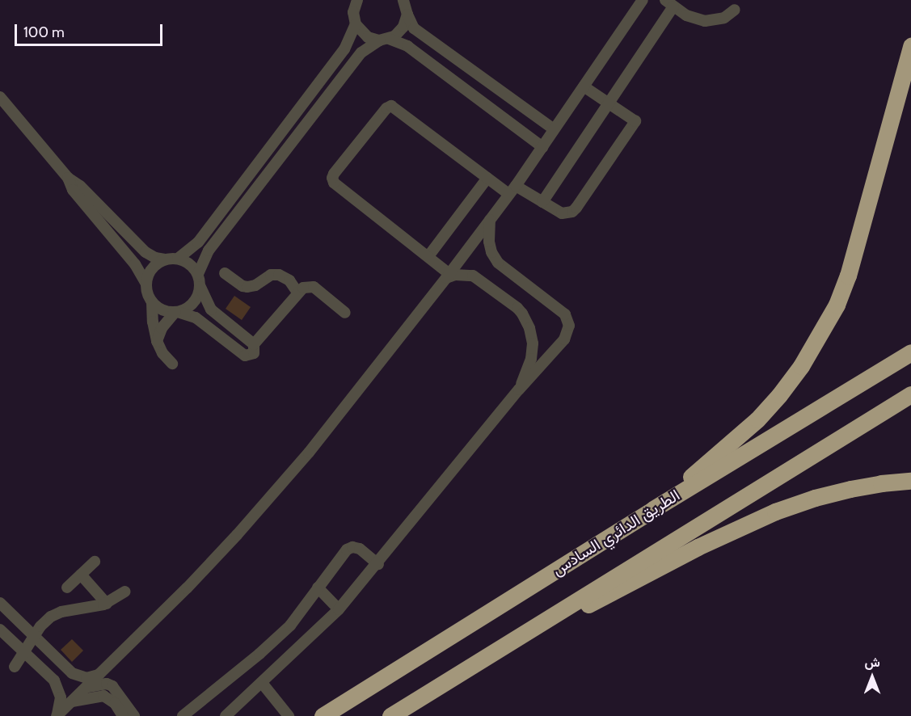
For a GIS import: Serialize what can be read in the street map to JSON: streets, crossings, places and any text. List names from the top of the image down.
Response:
{
  "streets": {
    "highway": ["الطريق الدائري السادس"]
  },
  "scale_bar": "100 m",
  "north": "top"
}
